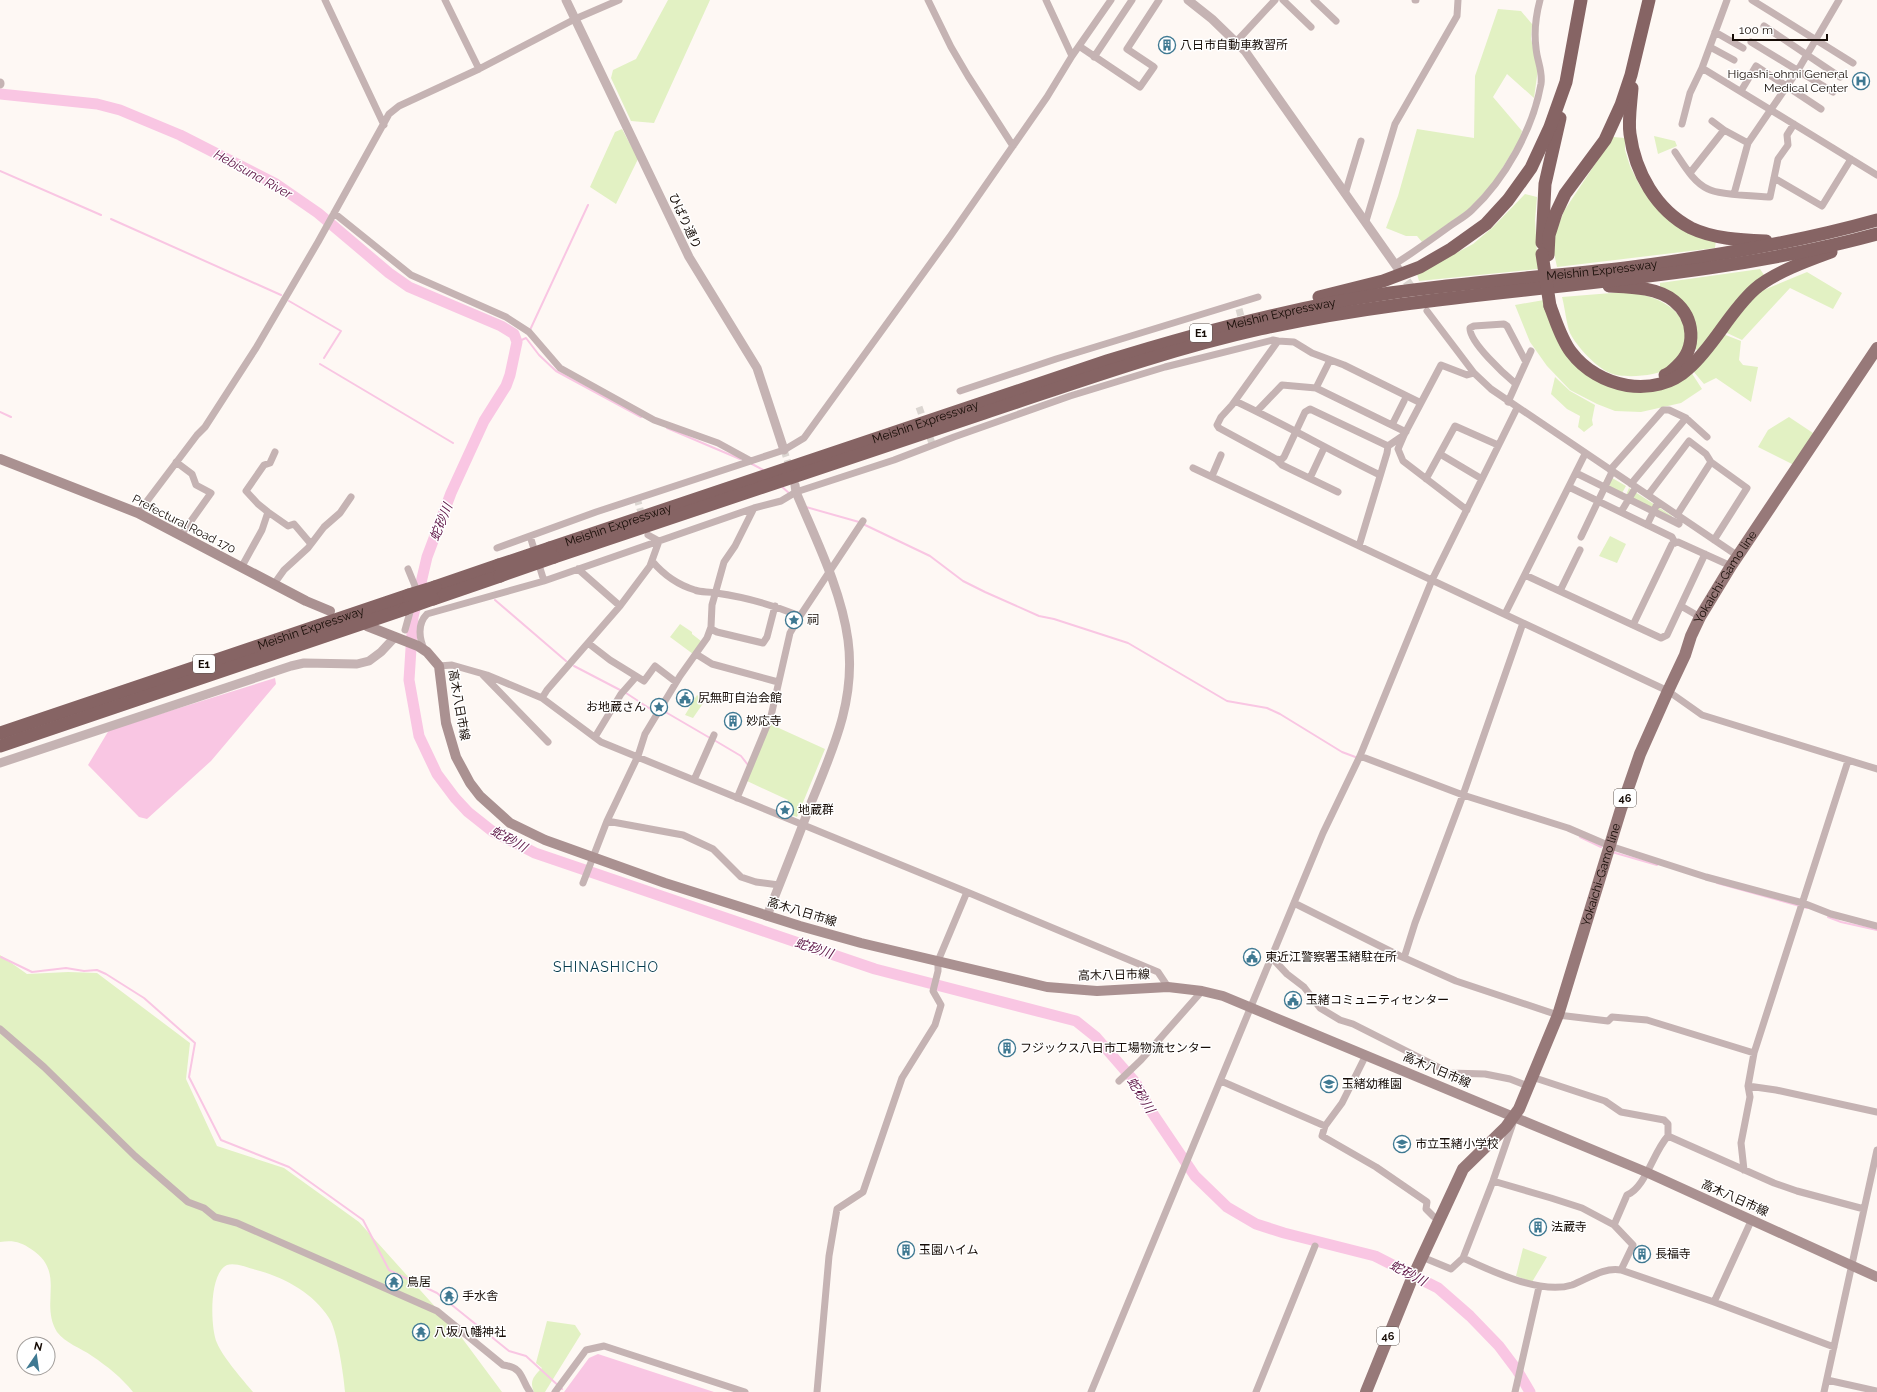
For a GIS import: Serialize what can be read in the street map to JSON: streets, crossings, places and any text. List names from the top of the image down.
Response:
{
  "streets": {
    "highway": ["Meishin Expressway", "E1"],
    "main road": [
      "Prefectural Road 170",
      "Yokaichi-Gamo line",
      "高木八日市線",
      "46"
    ],
    "street": ["ひばり通り"]
  },
  "crossings": [
    ["Yokaichi-Gamo line", "高木八日市線"]
  ],
  "districts": ["SHINASHICHO"],
  "water": ["Hebisuna River", "蛇砂川"],
  "places": {
    "building": [
      "八日市自動車教習所",
      "妙応寺",
      "フジックス八日市工場物流センター",
      "法蔵寺",
      "玉園ハイム",
      "長福寺"
    ],
    "hospital": ["Higashi-ohmi General Medical Center"],
    "place": ["祠", "お地蔵さん", "地蔵群"],
    "public building": ["尻無町自治会館", "東近江警察署玉緒駐在所", "玉緒コミュニティセンター"],
    "school or university": ["玉緒幼稚園", "市立玉緒小学校"],
    "temple": ["鳥居", "手水舎", "八坂八幡神社"]
  },
  "scale_bar": "100 m",
  "north": "top"
}
